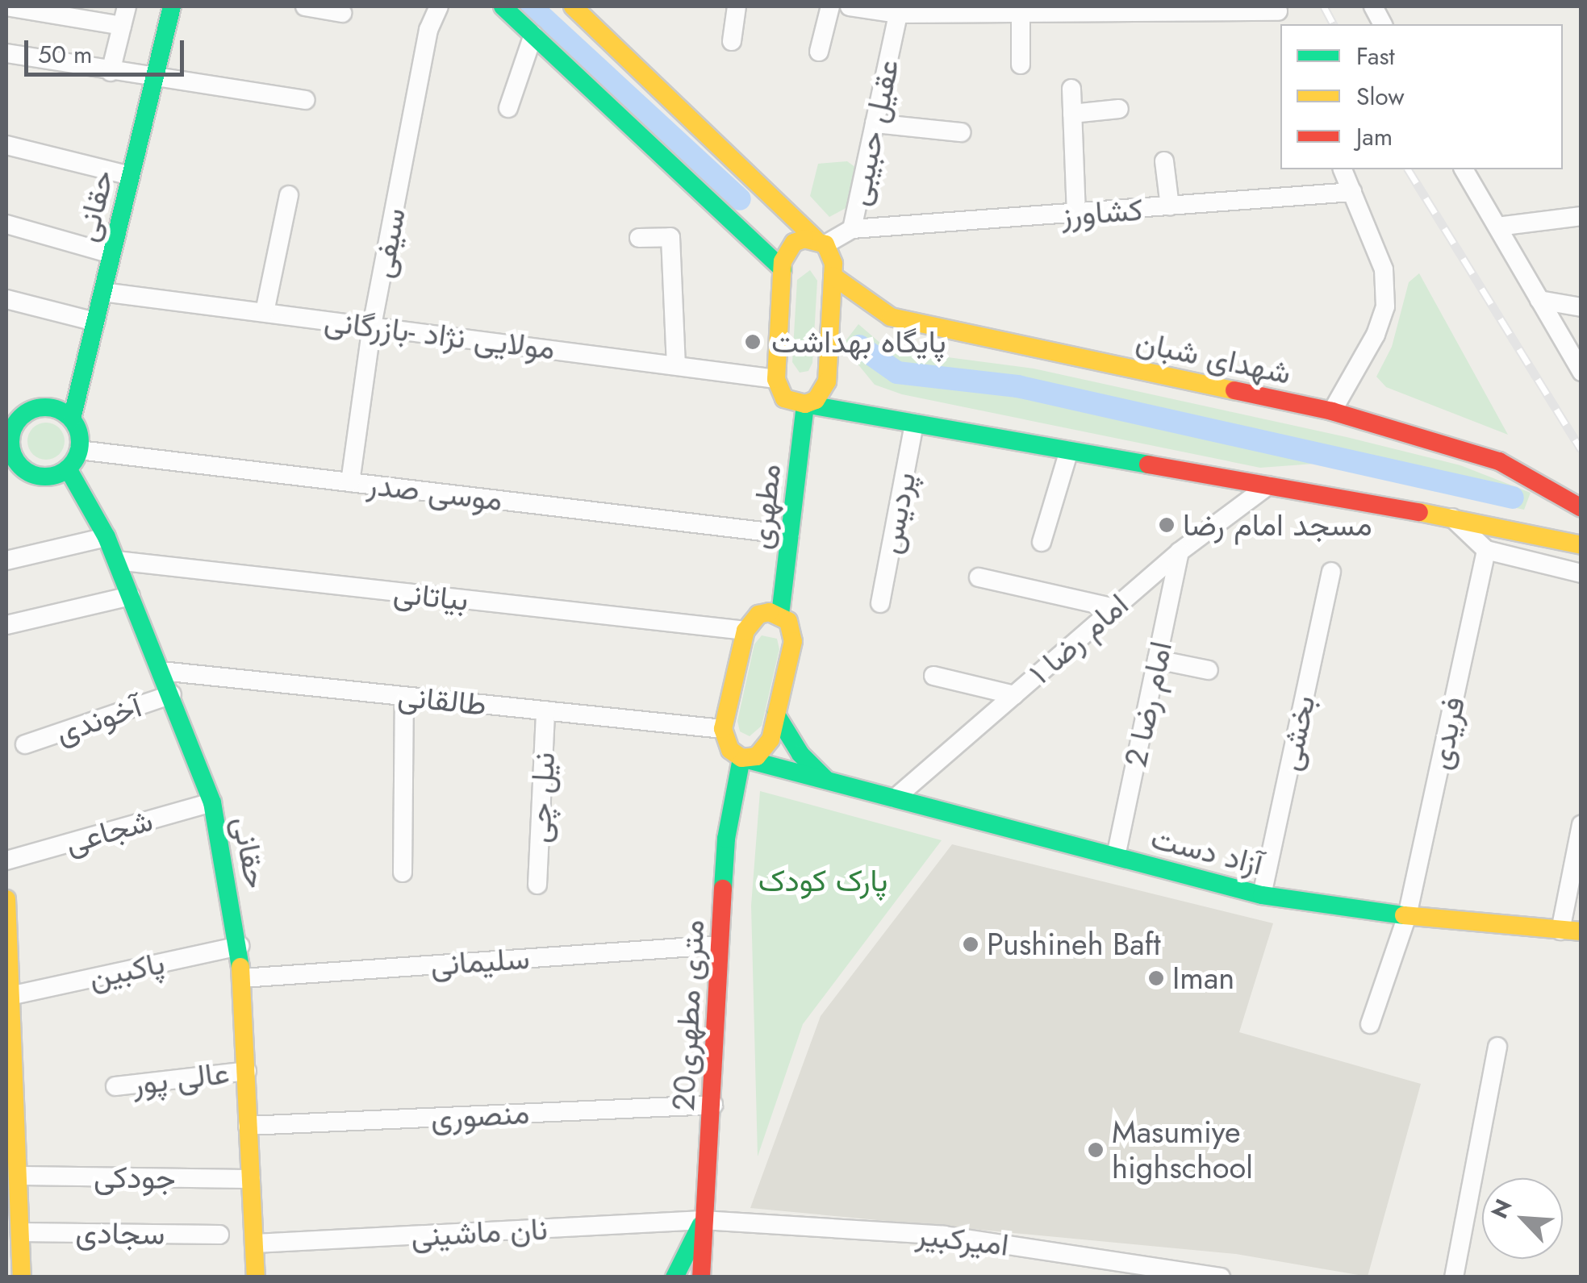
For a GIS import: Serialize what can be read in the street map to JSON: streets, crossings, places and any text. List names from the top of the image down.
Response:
{
  "streets": {
    "street": [
      "عقیل حبیبی",
      "حقانی",
      "کشاورز",
      "سیفی",
      "مولایی نژاد -بازرگانی",
      "شهدای شبان",
      "موسی صدر",
      "مطهری",
      "پردیس",
      "بیاتانی",
      "امام رضا ۱",
      "طالقانی",
      "امام رضا 2",
      "آخوندی",
      "بخشی",
      "فریدی",
      "نیل چی",
      "شجاعی",
      "آزاد دست",
      "سلیمانی",
      "پاکبین",
      "20متری مطهری",
      "عالی پور",
      "منصوری",
      "جودکی",
      "نان ماشینی",
      "سجادی",
      "امیرکبیر"
    ]
  },
  "crossings": [
    ["عقیل حبیبی", "کشاورز"],
    ["حقانی", "مولایی نژاد -بازرگانی"],
    ["حقانی", "موسی صدر"],
    ["حقانی", "بیاتانی"],
    ["حقانی", "طالقانی"],
    ["حقانی", "آخوندی"],
    ["حقانی", "شجاعی"],
    ["حقانی", "سلیمانی"],
    ["حقانی", "پاکبین"],
    ["حقانی", "عالی پور"],
    ["حقانی", "منصوری"],
    ["حقانی", "جودکی"],
    ["حقانی", "نان ماشینی"],
    ["سیفی", "مولایی نژاد -بازرگانی"],
    ["سیفی", "موسی صدر"],
    ["موسی صدر", "مطهری"],
    ["امام رضا ۱", "امام رضا 2"],
    ["امام رضا ۱", "آزاد دست"],
    ["طالقانی", "نیل چی"],
    ["امام رضا 2", "آزاد دست"],
    ["بخشی", "آزاد دست"],
    ["فریدی", "آزاد دست"],
    ["آزاد دست", "20متری مطهری"],
    ["سلیمانی", "20متری مطهری"],
    ["20متری مطهری", "منصوری"],
    ["20متری مطهری", "نان ماشینی"],
    ["20متری مطهری", "امیرکبیر"],
    ["نان ماشینی", "امیرکبیر"]
  ],
  "parks": ["پارک کودک"],
  "places": [
    "پایگاه بهداشت",
    "مسجد امام رضا",
    "Pushineh Baft",
    "Iman",
    "Masumiye highschool"
  ],
  "legend": ["Fast", "Slow", "Jam"],
  "scale_bar": "50 m",
  "north": "top left"
}
